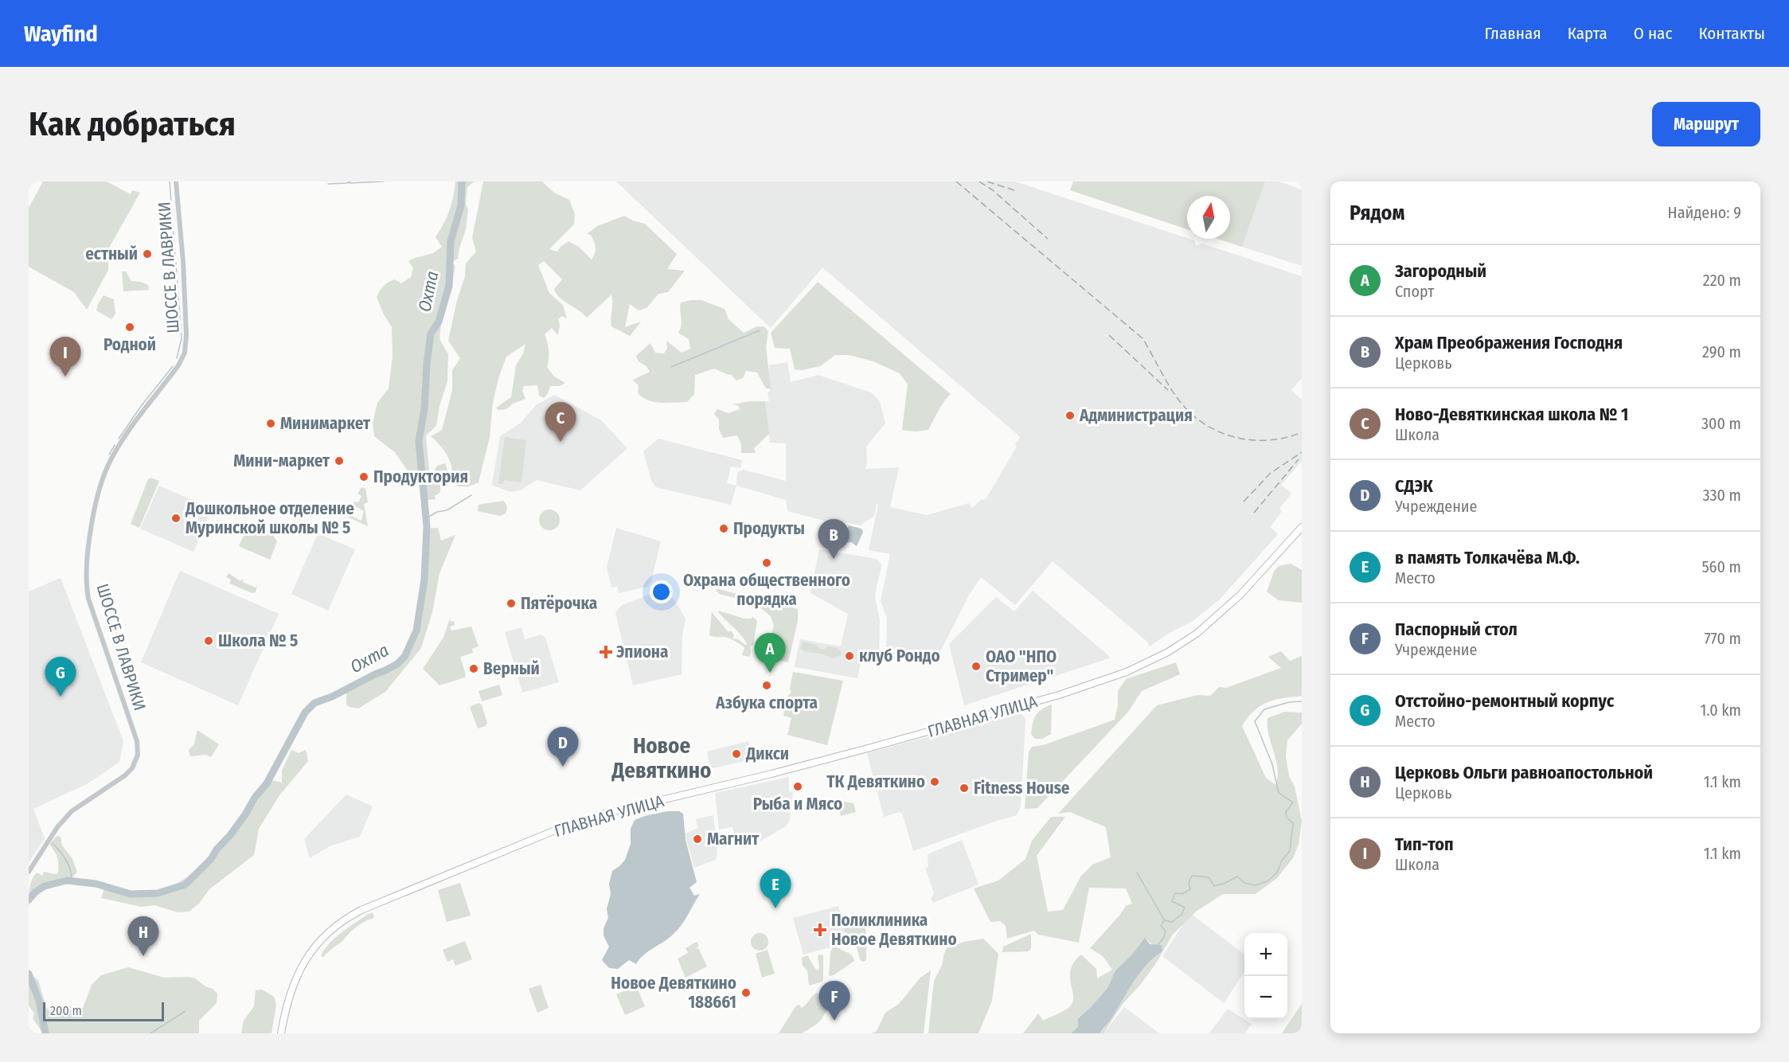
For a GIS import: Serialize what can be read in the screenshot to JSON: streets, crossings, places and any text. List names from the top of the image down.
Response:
{
  "streets": {
    "main road": ["ГЛАВНАЯ УЛИЦА"],
    "street": ["ШОССЕ В ЛАВРИКИ"]
  },
  "districts": ["Новое Девяткино"],
  "water": ["Охта"],
  "places": {
    "other": [
      "естный",
      "Родной",
      "Администрация",
      "Минимаркет",
      "Мини-маркет",
      "Продуктория",
      "Дошкольное отделение Муринской школы № 5",
      "Продукты",
      "Охрана общественного порядка",
      "Пятёрочка",
      "Школа № 5",
      "клуб Рондо",
      "ОАО \"НПО Стример\"",
      "Верный",
      "Азбука спорта",
      "Дикси",
      "ТК Девяткино",
      "Рыба и Мясо",
      "Fitness House",
      "Магнит",
      "Новое Девяткино 188661"
    ],
    "health": ["Эпиона", "Поликлиника Новое Девяткино"]
  },
  "scale_bar": "200 m",
  "north": "top",
  "page": {
    "header": "Wayfind",
    "nav": [
      "Главная",
      "Карта",
      "О нас",
      "Контакты"
    ],
    "buttons": "Маршрут",
    "title": "Как добраться",
    "heading": ["Рядом", "Найдено: 9"],
    "list": [
      {
        "mark": "A",
        "name": "Загородный",
        "note": "Спорт",
        "value": "220 m"
      },
      {
        "mark": "B",
        "name": "Храм Преображения Господня",
        "note": "Церковь",
        "value": "290 m"
      },
      {
        "mark": "C",
        "name": "Ново-Девяткинская школа № 1",
        "note": "Школа",
        "value": "300 m"
      },
      {
        "mark": "D",
        "name": "СДЭК",
        "note": "Учреждение",
        "value": "330 m"
      },
      {
        "mark": "E",
        "name": "в память Толкачёва М.Ф.",
        "note": "Место",
        "value": "560 m"
      },
      {
        "mark": "F",
        "name": "Паспорный стол",
        "note": "Учреждение",
        "value": "770 m"
      },
      {
        "mark": "G",
        "name": "Отстойно-ремонтный корпус",
        "note": "Место",
        "value": "1.0 km"
      },
      {
        "mark": "H",
        "name": "Церковь Ольги равноапостольной",
        "note": "Церковь",
        "value": "1.1 km"
      },
      {
        "mark": "I",
        "name": "Тип-топ",
        "note": "Школа",
        "value": "1.1 km"
      }
    ],
    "pins": [
      "I",
      "C",
      "B",
      "A",
      "G",
      "D",
      "E",
      "H",
      "F"
    ],
    "map_buttons": ["+", "−"],
    "scale": "200 m"
  }
}
